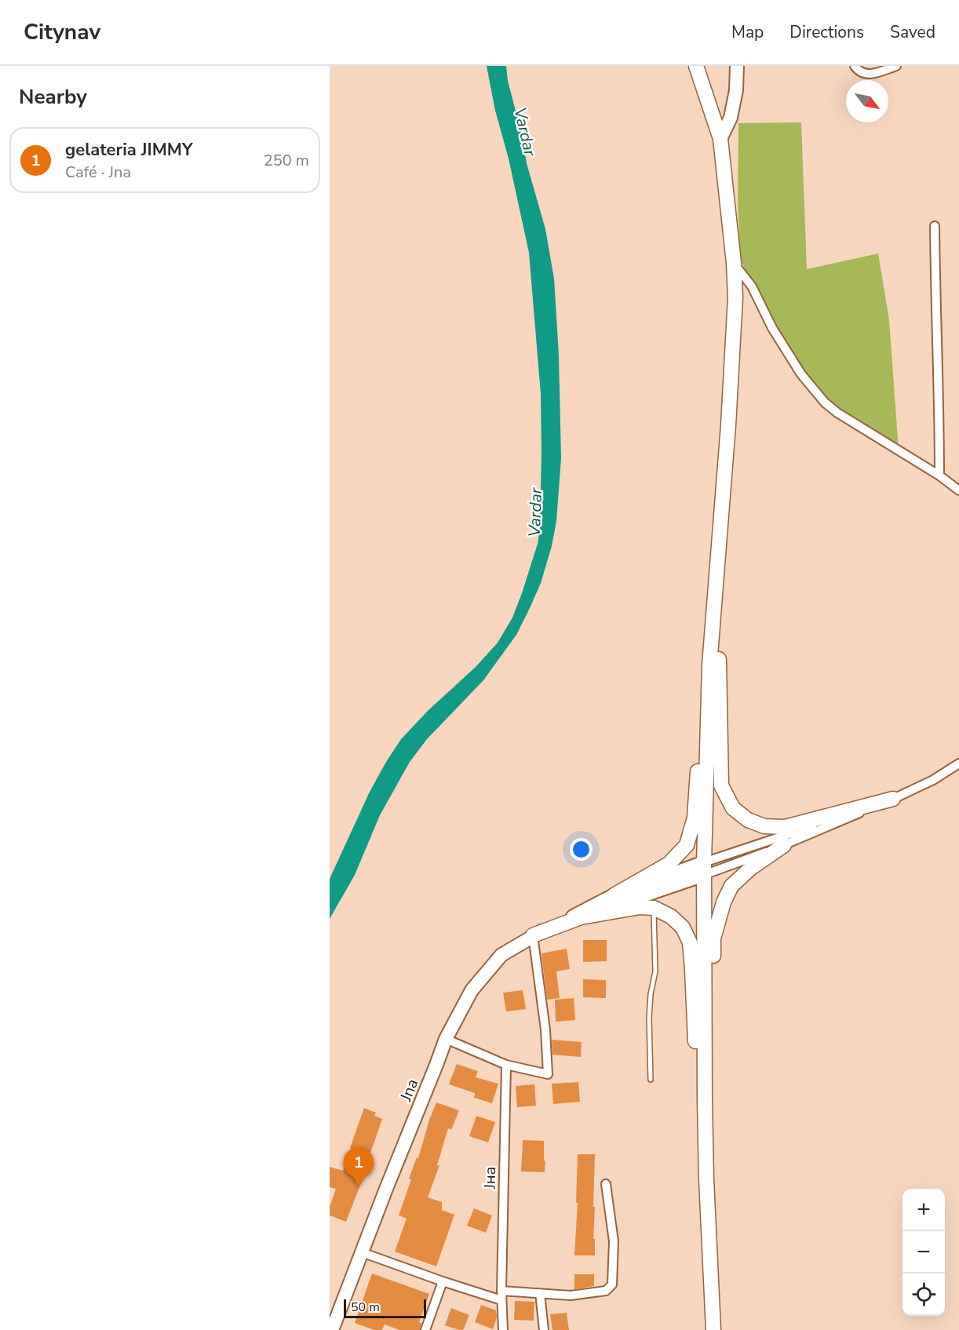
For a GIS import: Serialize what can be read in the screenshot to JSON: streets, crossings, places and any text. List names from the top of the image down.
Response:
{
  "streets": {
    "street": ["Jna", "Јна"]
  },
  "water": ["Vardar"],
  "scale_bar": "50 m",
  "north": "bottom right",
  "page": {
    "header": "Citynav",
    "nav": ["Map", "Directions", "Saved"],
    "heading": "Nearby",
    "list": [
      {
        "mark": "1",
        "name": "gelateria JIMMY",
        "note": "Café · Jna",
        "value": "250 m"
      }
    ],
    "pins": "1",
    "map_buttons": ["+", "−"],
    "scale": "50 m"
  }
}
